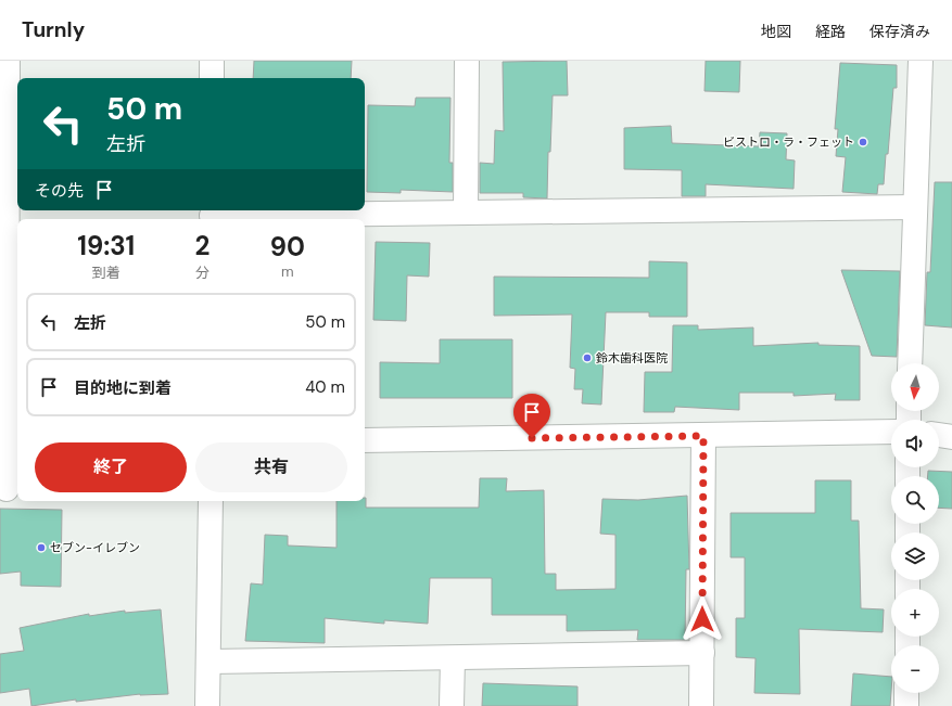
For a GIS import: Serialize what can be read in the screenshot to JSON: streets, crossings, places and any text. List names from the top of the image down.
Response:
{
  "places": ["ビストロ・ラ・フェット", "鈴木歯科医院", "セブン-イレブン"],
  "north": "bottom",
  "page": {
    "header": "Turnly",
    "nav": ["地図", "経路", "保存済み"],
    "turn": ["50 m", "左折"],
    "then": "その先",
    "eta": [
      "19:31",
      "到着",
      "2",
      "分",
      "90",
      "m"
    ],
    "list": [
      {
        "name": "左折",
        "value": "50 m"
      },
      {
        "name": "目的地に到着",
        "value": "40 m"
      }
    ],
    "map_buttons": ["+", "−"],
    "buttons": ["終了", "共有"]
  }
}
